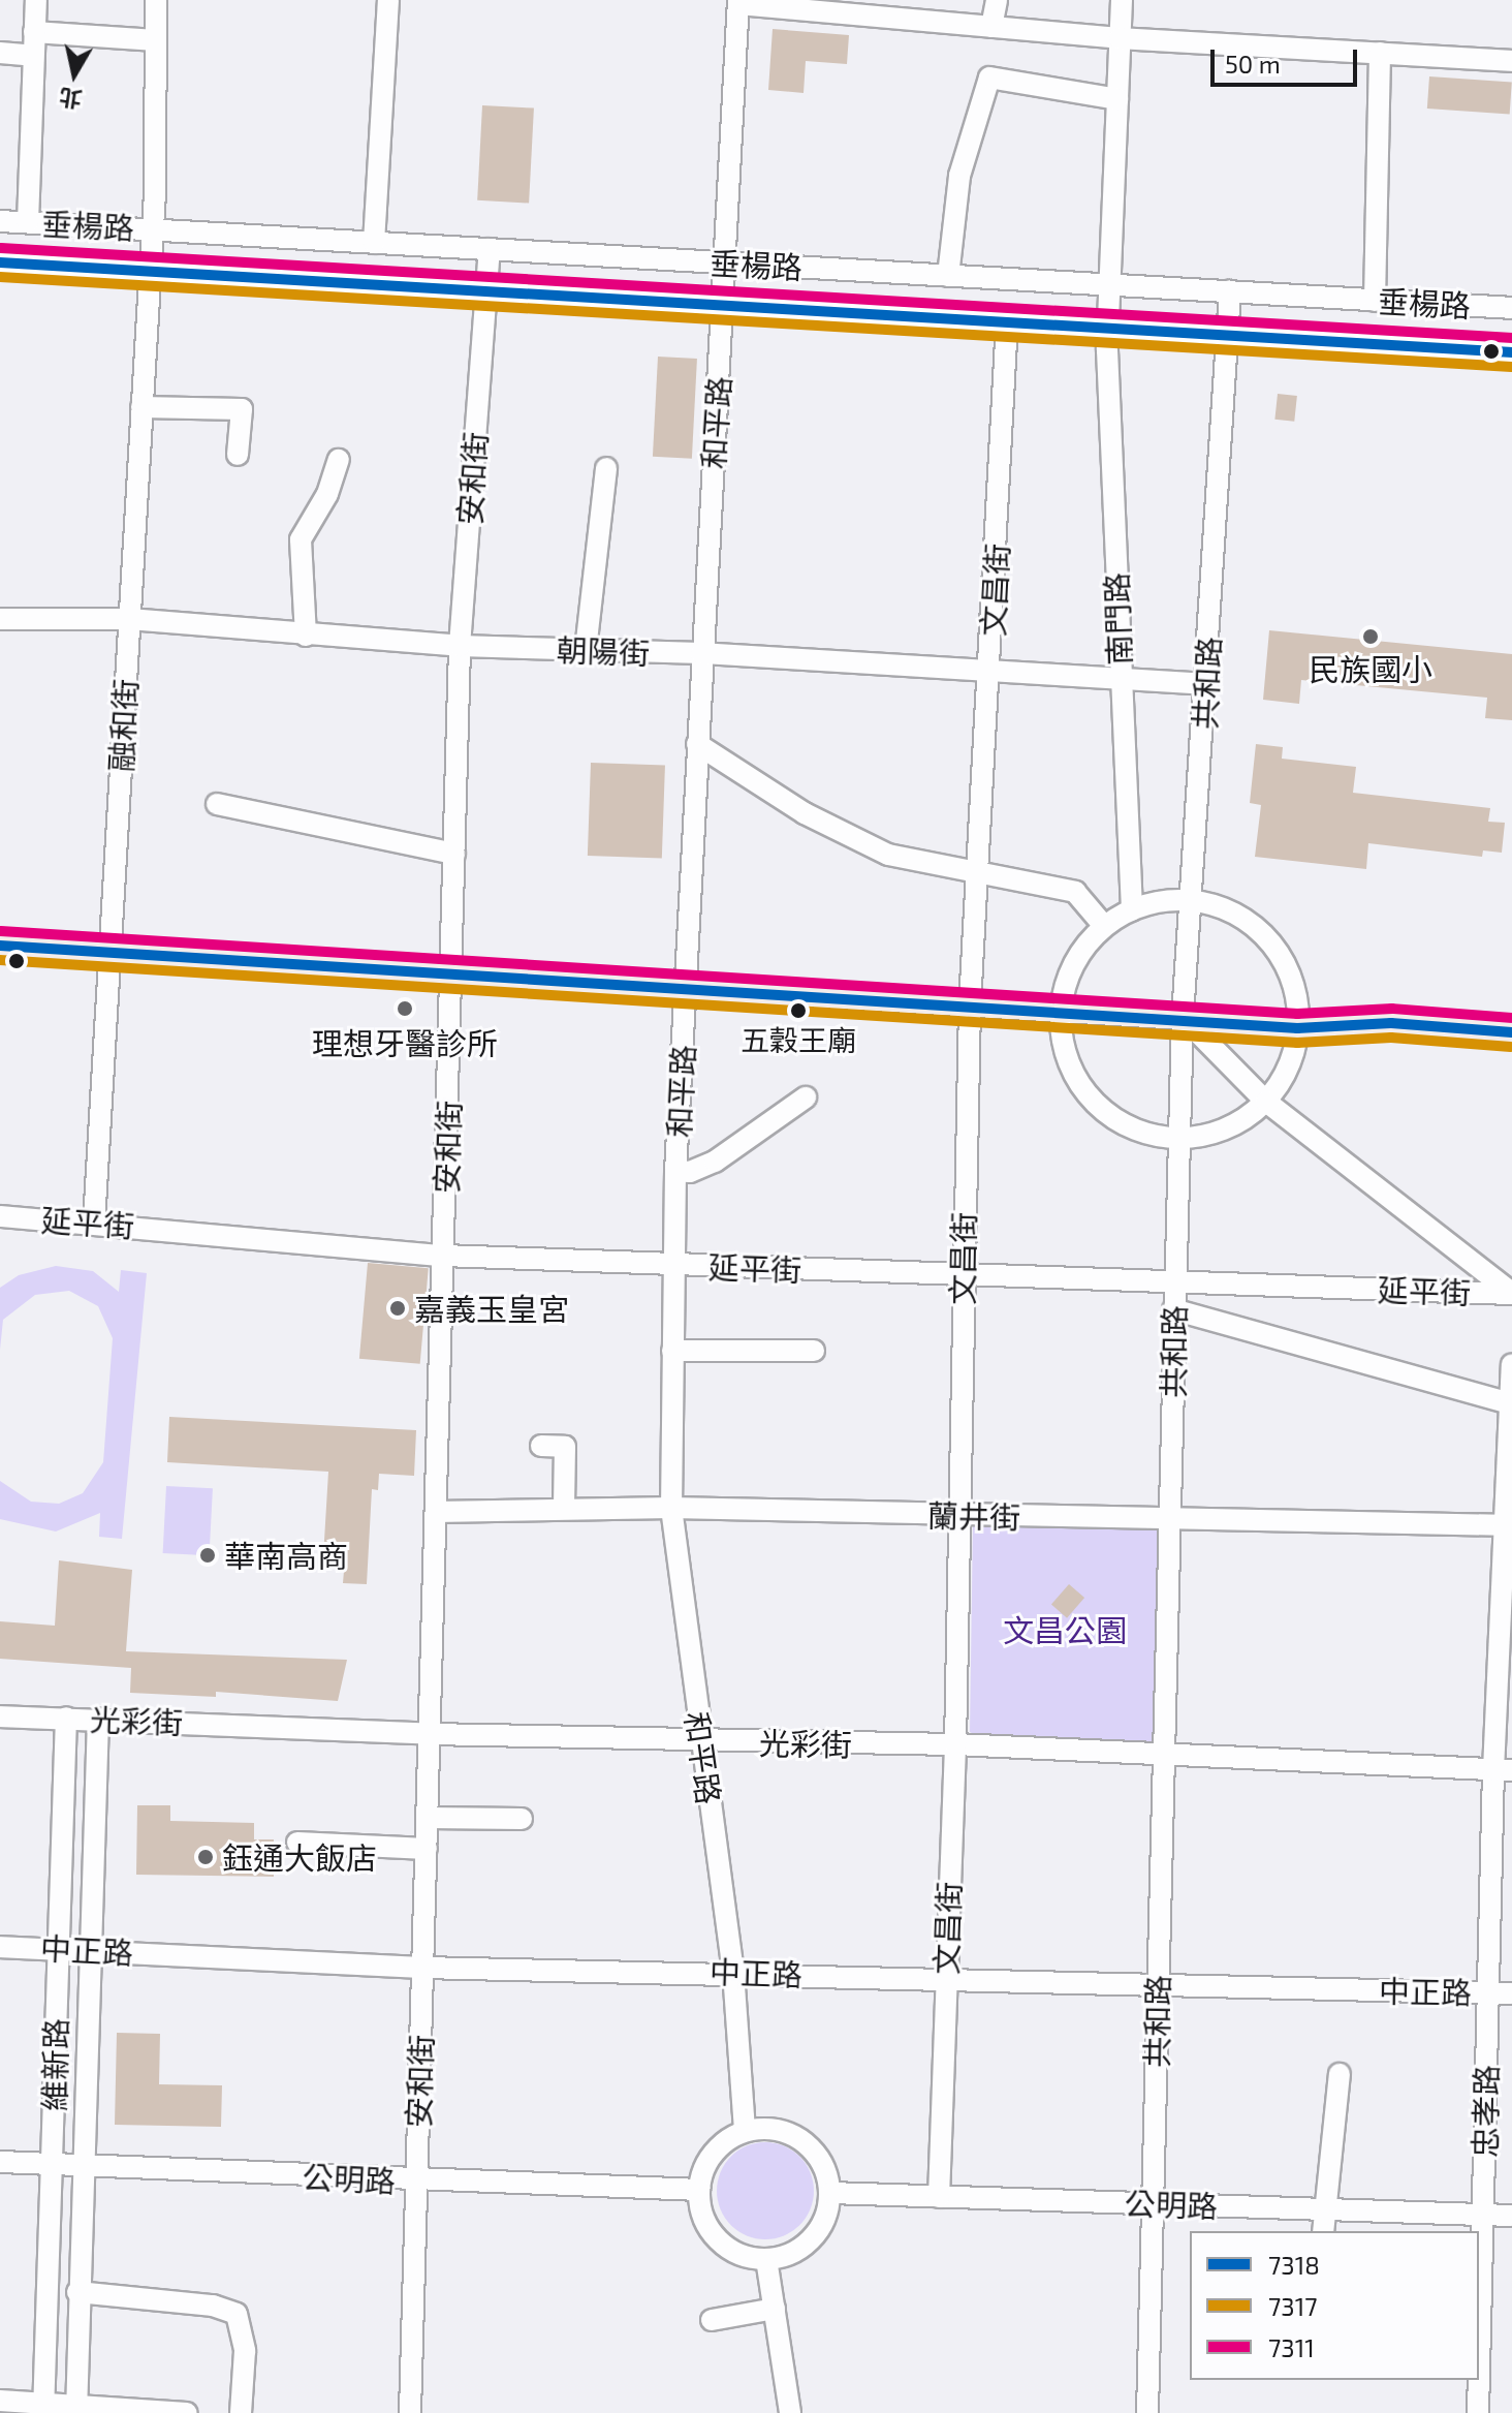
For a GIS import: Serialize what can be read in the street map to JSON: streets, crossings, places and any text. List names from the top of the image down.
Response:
{
  "streets": {
    "street": [
      "垂楊路",
      "和平路",
      "安和街",
      "文昌街",
      "南門路",
      "朝陽街",
      "共和路",
      "融和街",
      "延平街",
      "蘭井街",
      "光彩街",
      "中正路",
      "維新路",
      "忠孝路",
      "公明路"
    ]
  },
  "crossings": [
    ["垂楊路", "和平路"],
    ["垂楊路", "安和街"],
    ["垂楊路", "文昌街"],
    ["垂楊路", "南門路"],
    ["垂楊路", "共和路"],
    ["垂楊路", "融和街"],
    ["和平路", "朝陽街"],
    ["和平路", "延平街"],
    ["和平路", "蘭井街"],
    ["和平路", "光彩街"],
    ["和平路", "中正路"],
    ["和平路", "公明路"],
    ["安和街", "朝陽街"],
    ["安和街", "延平街"],
    ["安和街", "蘭井街"],
    ["安和街", "光彩街"],
    ["安和街", "中正路"],
    ["安和街", "公明路"],
    ["文昌街", "朝陽街"],
    ["文昌街", "延平街"],
    ["文昌街", "蘭井街"],
    ["文昌街", "光彩街"],
    ["文昌街", "中正路"],
    ["文昌街", "公明路"],
    ["南門路", "朝陽街"],
    ["朝陽街", "共和路"],
    ["朝陽街", "融和街"],
    ["共和路", "延平街"],
    ["共和路", "蘭井街"],
    ["共和路", "光彩街"],
    ["共和路", "中正路"],
    ["共和路", "公明路"],
    ["融和街", "延平街"],
    ["蘭井街", "忠孝路"],
    ["光彩街", "維新路"],
    ["光彩街", "忠孝路"],
    ["中正路", "維新路"],
    ["中正路", "忠孝路"],
    ["維新路", "公明路"],
    ["忠孝路", "公明路"]
  ],
  "parks": ["文昌公園"],
  "places": [
    "民族國小",
    "理想牙醫診所",
    "五穀王廟",
    "嘉義玉皇宮",
    "華南高商",
    "鈺通大飯店"
  ],
  "lines": ["transit line 7311", "transit line 7318", "transit line 7317"],
  "legend": ["7318", "7317", "7311"],
  "scale_bar": "50 m",
  "north": "bottom"
}
